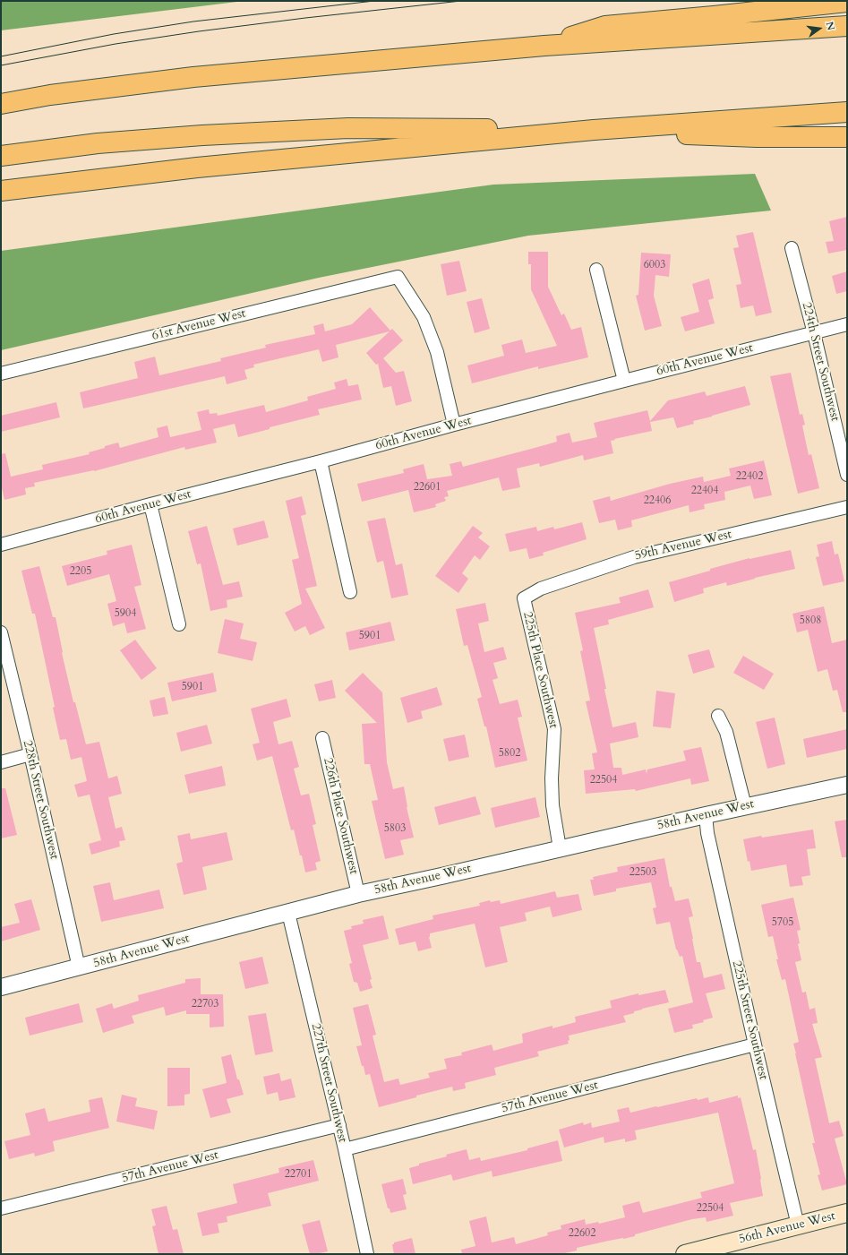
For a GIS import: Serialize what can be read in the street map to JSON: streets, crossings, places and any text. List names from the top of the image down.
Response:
{
  "streets": {
    "main road": ["56th Avenue West"],
    "street": [
      "61st Avenue West",
      "60th Avenue West",
      "224th Street Southwest",
      "59th Avenue West",
      "225th Place Southwest",
      "228th Street Southwest",
      "58th Avenue West",
      "226th Place Southwest",
      "225th Street Southwest",
      "227th Street Southwest",
      "57th Avenue West"
    ]
  },
  "crossings": [
    ["61st Avenue West", "60th Avenue West"],
    ["60th Avenue West", "224th Street Southwest"],
    ["59th Avenue West", "225th Place Southwest"],
    ["225th Place Southwest", "58th Avenue West"],
    ["228th Street Southwest", "58th Avenue West"],
    ["58th Avenue West", "226th Place Southwest"],
    ["58th Avenue West", "225th Street Southwest"],
    ["58th Avenue West", "227th Street Southwest"],
    ["225th Street Southwest", "57th Avenue West"],
    ["225th Street Southwest", "56th Avenue West"],
    ["227th Street Southwest", "57th Avenue West"]
  ],
  "house_numbers": [
    "6003",
    "22402",
    "22601",
    "22404",
    "22406",
    "2205",
    "5904",
    "5808",
    "5901",
    "5901",
    "5802",
    "22504",
    "5803",
    "22503",
    "5705",
    "22703",
    "22701",
    "22504",
    "22602"
  ],
  "north": "right"
}
